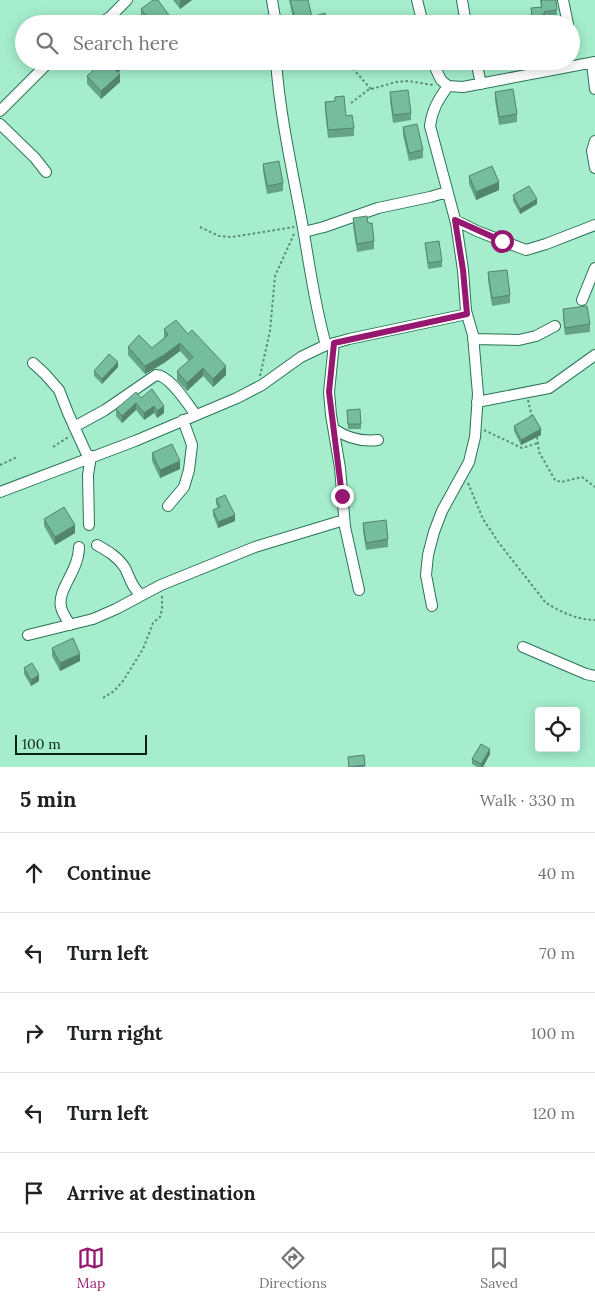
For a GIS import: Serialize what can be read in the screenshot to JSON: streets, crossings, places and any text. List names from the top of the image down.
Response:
{
  "scale_bar": "100 m",
  "page": {
    "search": "Search here",
    "scale": "100 m",
    "heading": ["5 min", "Walk · 330 m"],
    "list": [
      ["Continue", "40 m"],
      ["Turn left", "70 m"],
      ["Turn right", "100 m"],
      ["Turn left", "120 m"],
      "Arrive at destination"
    ],
    "nav": ["Map", "Directions", "Saved"]
  }
}
